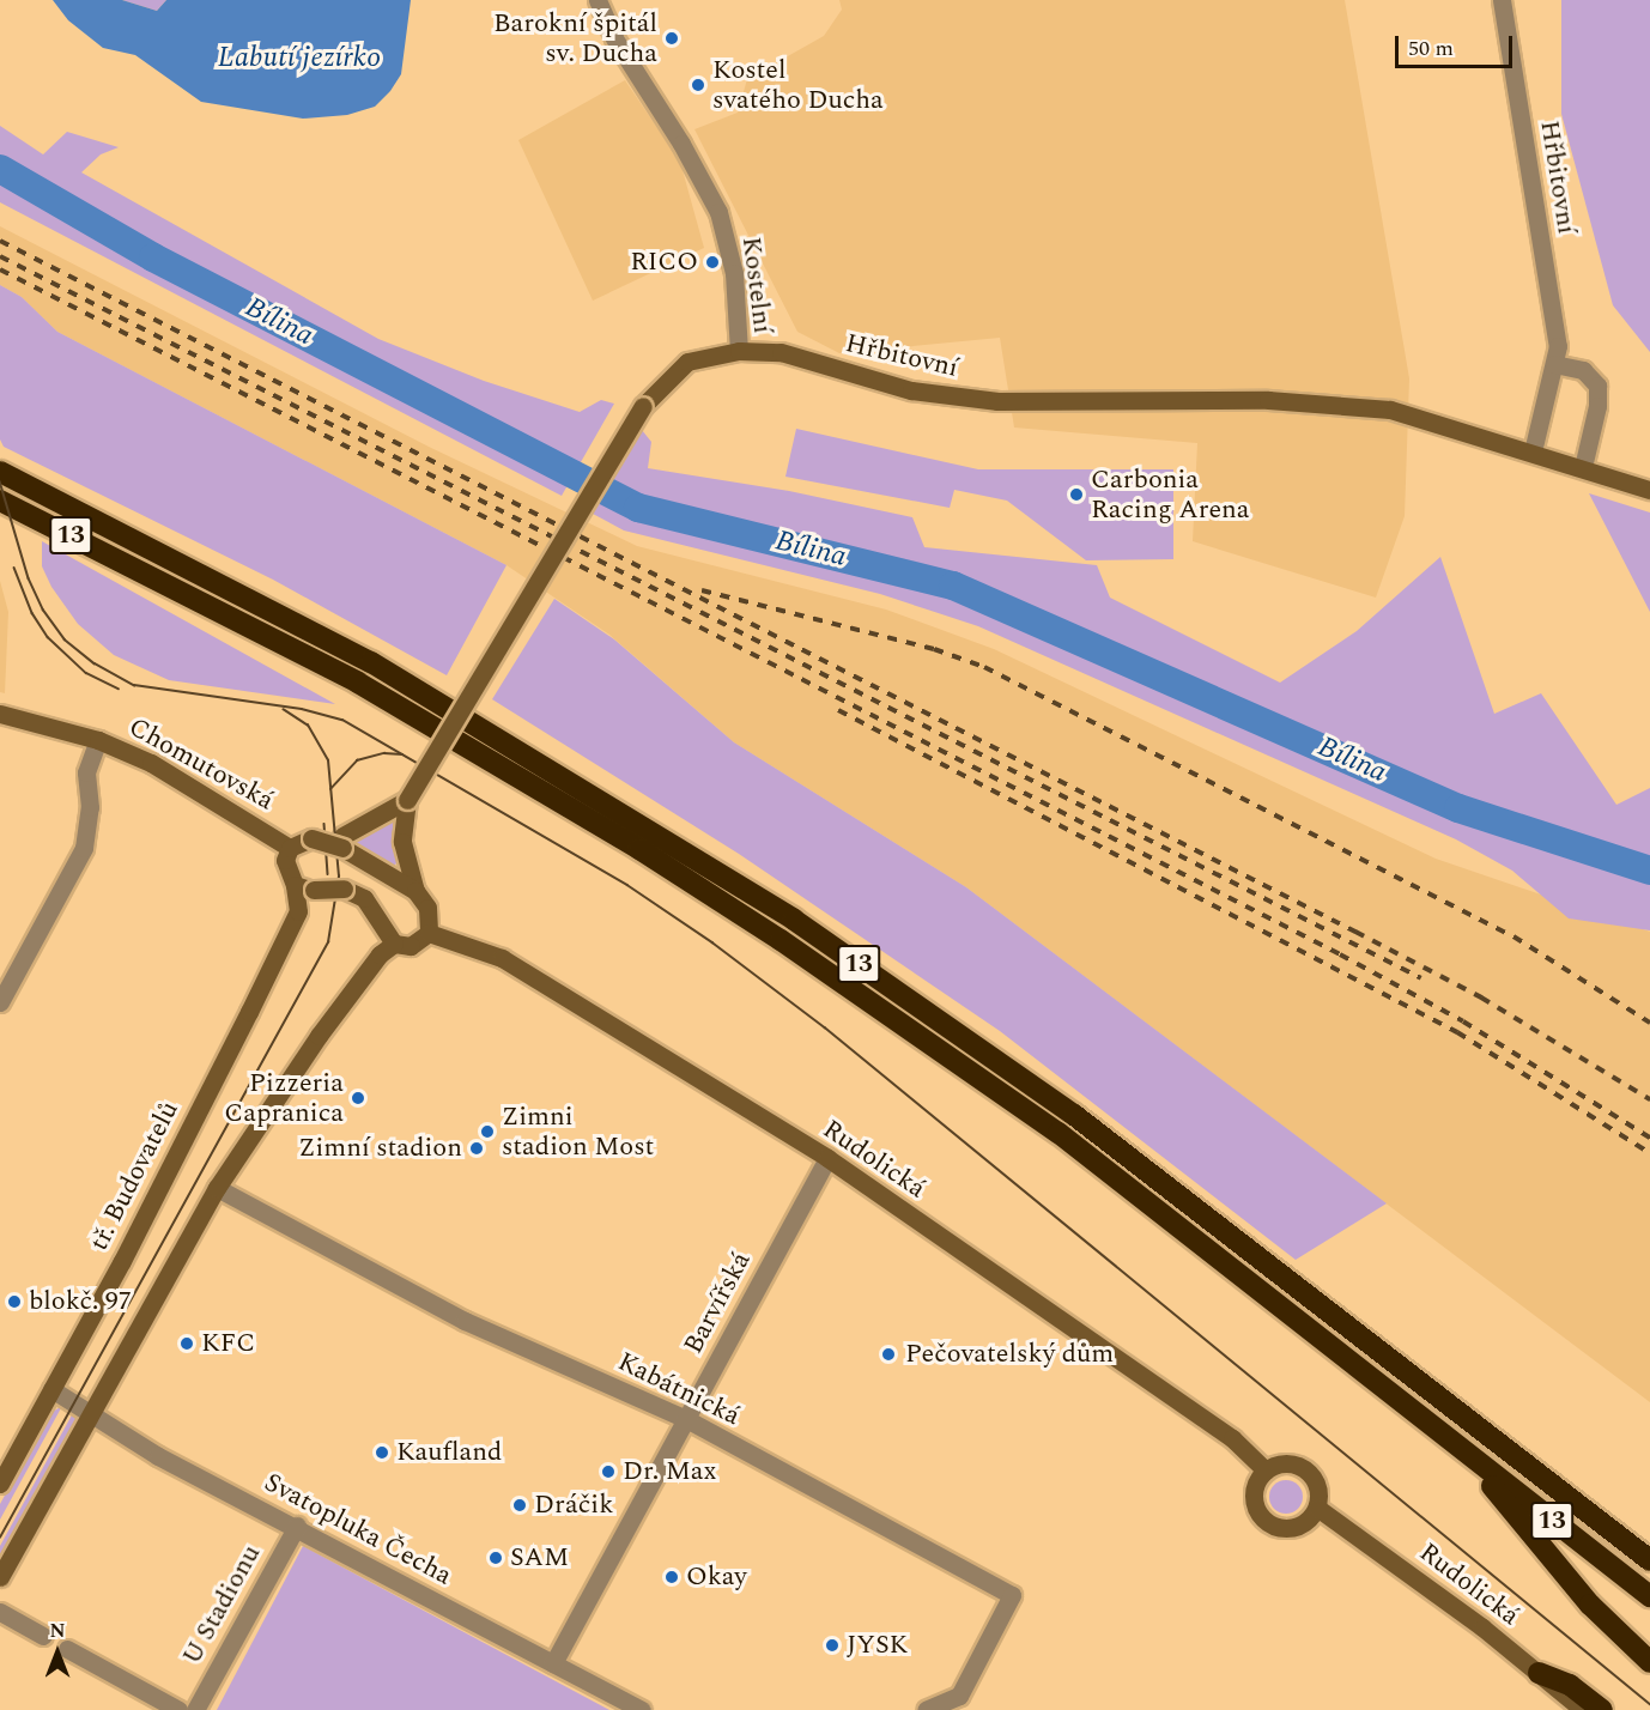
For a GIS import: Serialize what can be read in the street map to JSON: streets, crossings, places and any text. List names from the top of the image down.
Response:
{
  "streets": {
    "highway": ["13"],
    "street": [
      "Hřbitovní",
      "Kostelní",
      "Chomutovská",
      "Rudolická",
      "tř. Budovatelů",
      "Barvířská",
      "Kabátnická",
      "Svatopluka Čecha",
      "U Stadionu"
    ]
  },
  "crossings": [
    ["Hřbitovní", "Kostelní"],
    ["Hřbitovní", "Chomutovská"],
    ["Chomutovská", "tř. Budovatelů"],
    ["Rudolická", "Barvířská"],
    ["tř. Budovatelů", "Svatopluka Čecha"],
    ["Barvířská", "Kabátnická"],
    ["Barvířská", "Svatopluka Čecha"],
    ["Svatopluka Čecha", "U Stadionu"]
  ],
  "water": ["Labutí jezírko", "Bílina"],
  "places": [
    "Barokní špitál sv. Ducha",
    "Kostel svatého Ducha",
    "RICO",
    "Carbonia Racing Arena",
    "Pizzeria Capranica",
    "Zimni stadion Most",
    "Zimní stadion",
    "blokč. 97",
    "KFC",
    "Pečovatelský dům",
    "Kaufland",
    "Dr. Max",
    "Dráčik",
    "SAM",
    "Okay",
    "JYSK"
  ],
  "scale_bar": "50 m",
  "north": "top"
}
